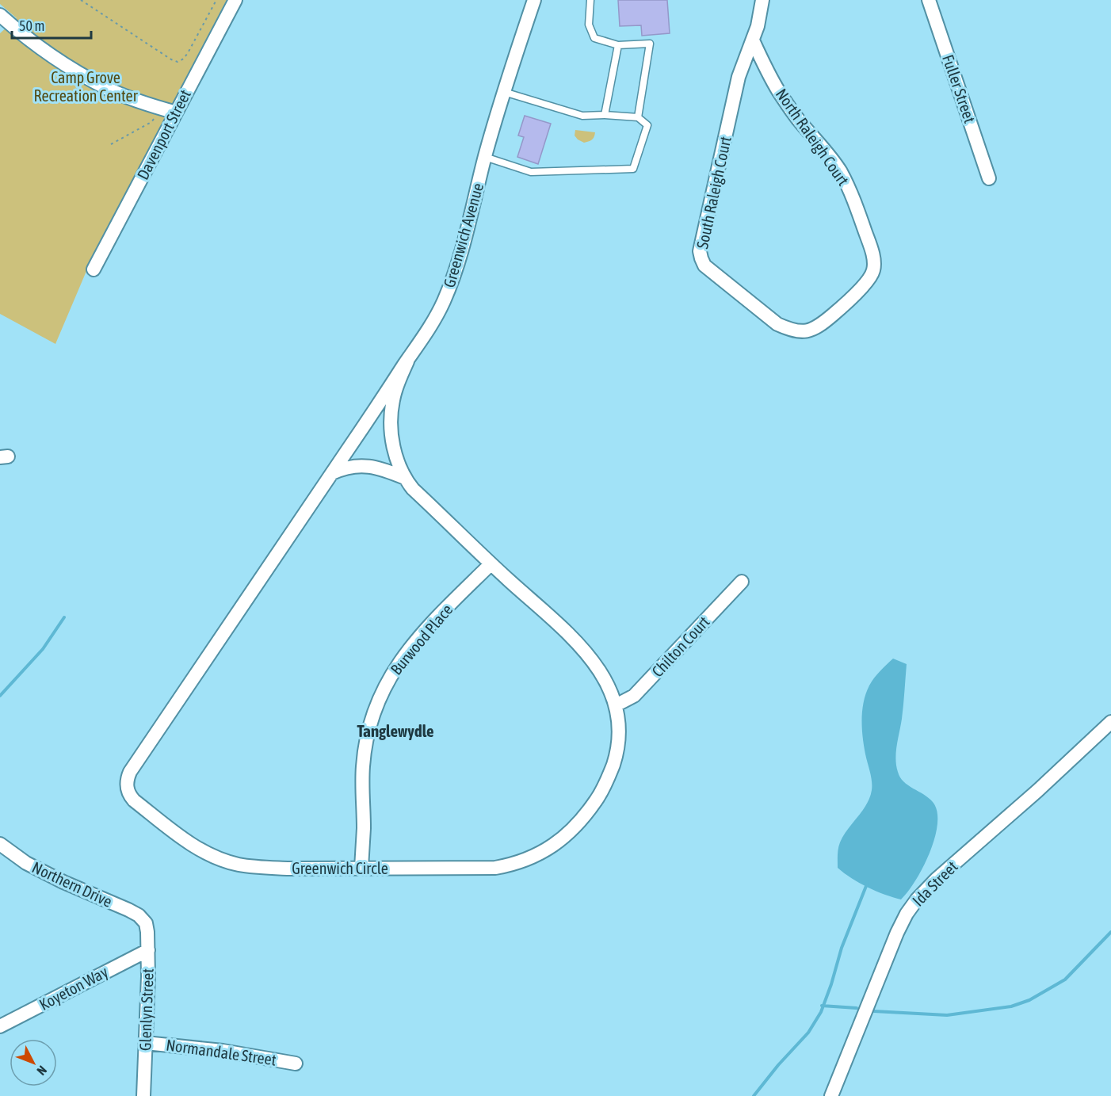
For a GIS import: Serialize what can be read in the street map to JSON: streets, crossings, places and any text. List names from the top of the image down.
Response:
{
  "streets": {
    "street": [
      "Fuller Street",
      "Davenport Street",
      "North Raleigh Court",
      "South Raleigh Court",
      "Greenwich Avenue",
      "Burwood Place",
      "Chilton Court",
      "Greenwich Circle",
      "Ida Street",
      "Northern Drive",
      "Koyeton Way",
      "Glenlyn Street",
      "Normandale Street"
    ]
  },
  "crossings": [
    ["North Raleigh Court", "South Raleigh Court"],
    ["Greenwich Avenue", "Greenwich Circle"],
    ["Burwood Place", "Greenwich Circle"],
    ["Chilton Court", "Greenwich Circle"],
    ["Northern Drive", "Glenlyn Street"],
    ["Koyeton Way", "Glenlyn Street"],
    ["Glenlyn Street", "Normandale Street"]
  ],
  "districts": ["Tanglewydle"],
  "parks": ["Camp Grove Recreation Center"],
  "scale_bar": "50 m",
  "north": "bottom right"
}
